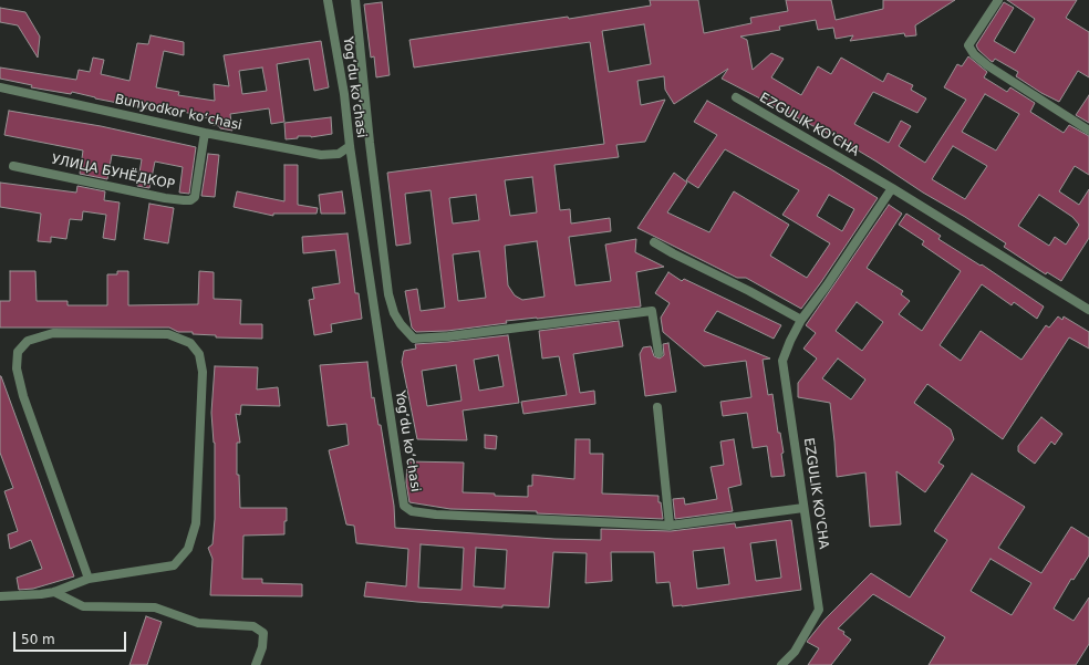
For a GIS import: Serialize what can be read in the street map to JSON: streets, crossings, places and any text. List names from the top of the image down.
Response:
{
  "streets": {
    "street": [
      "Yogʻdu koʻchasi",
      "Bunyodkor koʻchasi",
      "EZGULIK KO'CHA",
      "УЛИЦА БУНЁДКОР"
    ]
  },
  "crossings": [
    ["Yogʻdu koʻchasi", "Bunyodkor koʻchasi"],
    ["Bunyodkor koʻchasi", "УЛИЦА БУНЁДКОР"]
  ],
  "scale_bar": "50 m"
}
